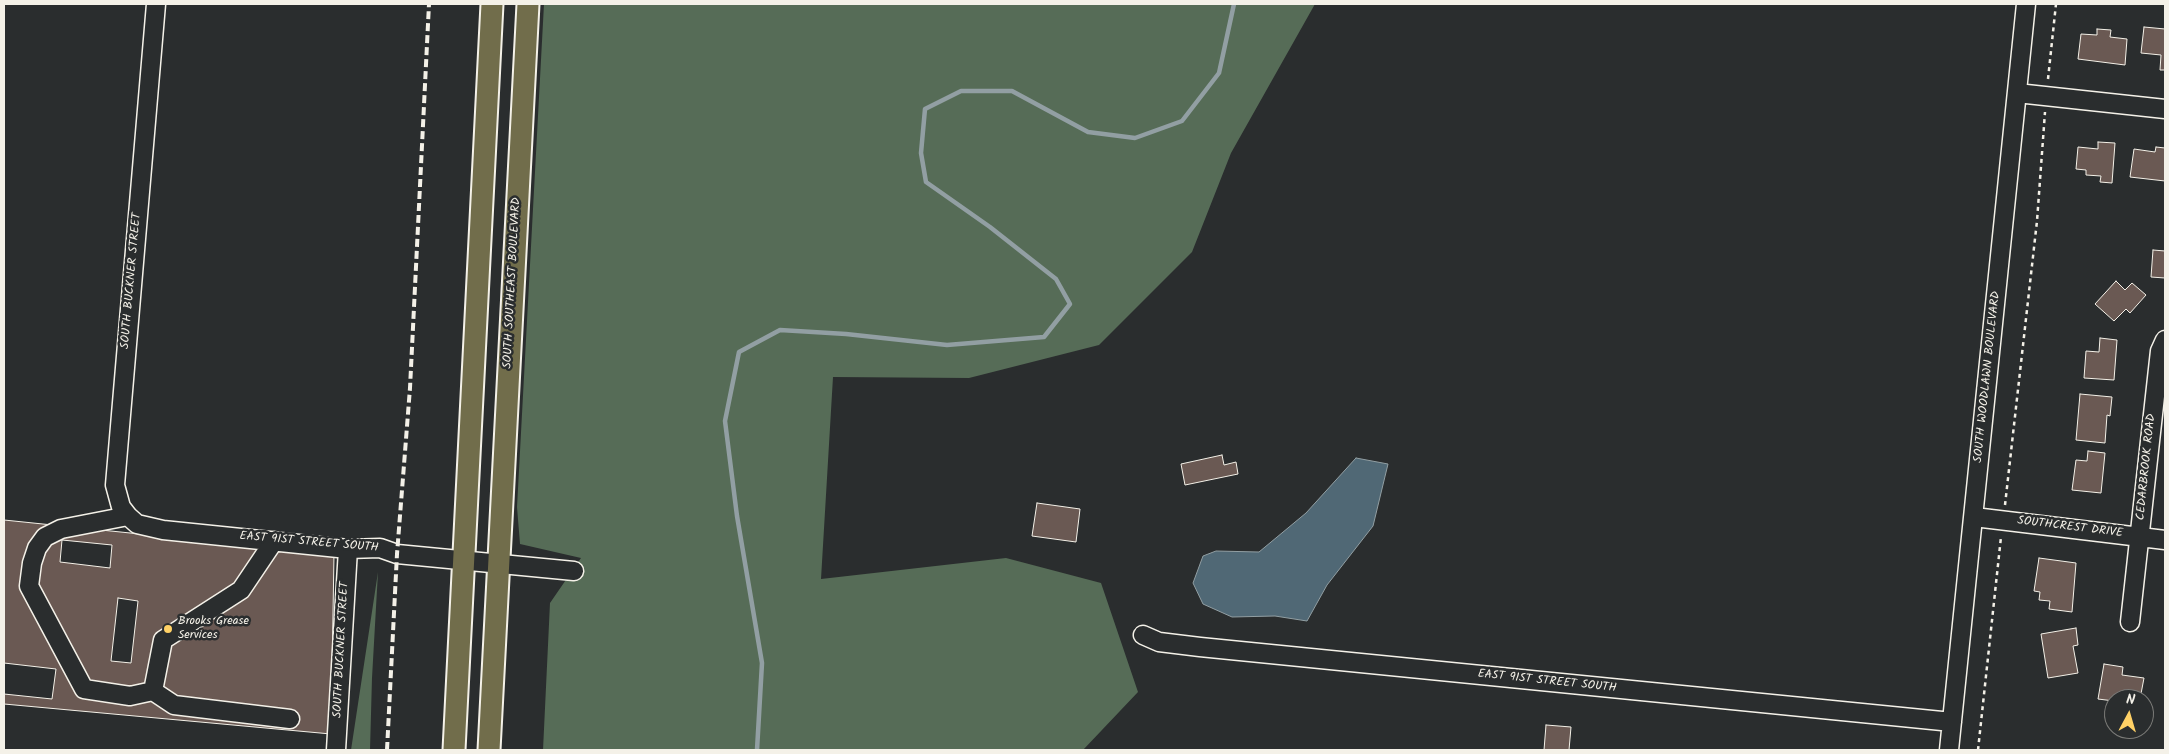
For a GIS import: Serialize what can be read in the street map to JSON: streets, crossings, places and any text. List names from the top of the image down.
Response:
{
  "streets": {
    "main road": ["SOUTH SOUTHEAST BOULEVARD"],
    "street": [
      "SOUTH BUCKNER STREET",
      "SOUTH WOODLAWN BOULEVARD",
      "CEDARBROOK ROAD",
      "SOUTHCREST DRIVE",
      "EAST 91ST STREET SOUTH"
    ]
  },
  "crossings": [
    ["SOUTH BUCKNER STREET", "EAST 91ST STREET SOUTH"],
    ["SOUTH SOUTHEAST BOULEVARD", "EAST 91ST STREET SOUTH"],
    ["SOUTH WOODLAWN BOULEVARD", "SOUTHCREST DRIVE"],
    ["SOUTH WOODLAWN BOULEVARD", "EAST 91ST STREET SOUTH"],
    ["CEDARBROOK ROAD", "SOUTHCREST DRIVE"]
  ],
  "places": ["Brooks Grease Services"],
  "north": "top"
}
